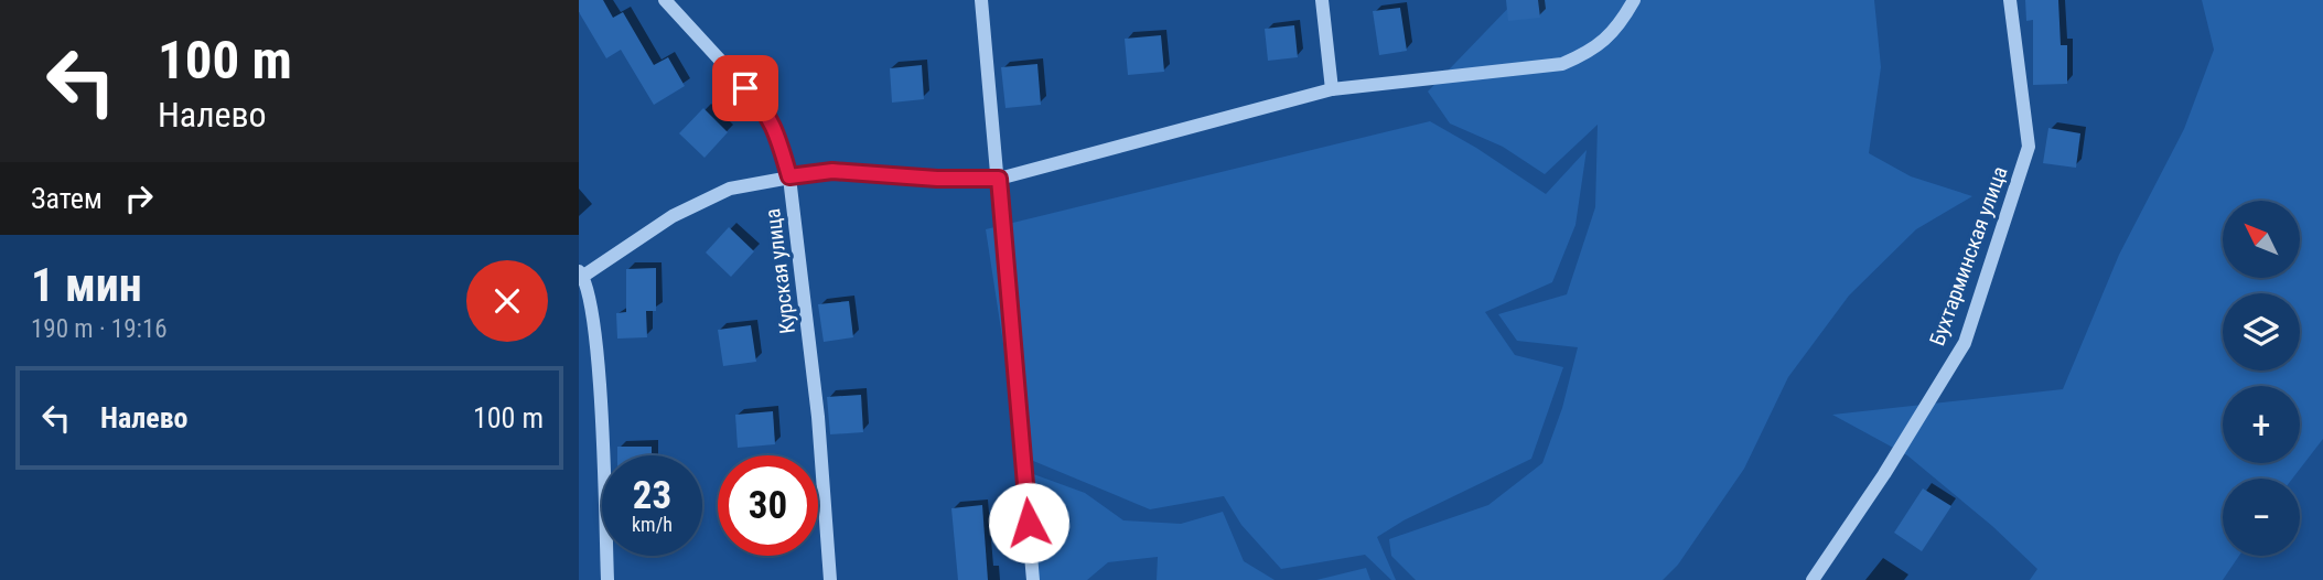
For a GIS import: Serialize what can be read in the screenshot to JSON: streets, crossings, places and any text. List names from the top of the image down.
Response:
{
  "streets": {
    "street": ["Бухтарминская улица", "Курская улица"]
  },
  "north": "top left",
  "page": {
    "turn": ["100 m", "Налево"],
    "then": "Затем",
    "map_buttons": ["+", "−"],
    "heading": ["1 мин", "190 m · 19:16"],
    "list": [
      {
        "name": "Налево",
        "value": "100 m"
      }
    ],
    "speed": "23 km/h",
    "limit": "30"
  }
}
